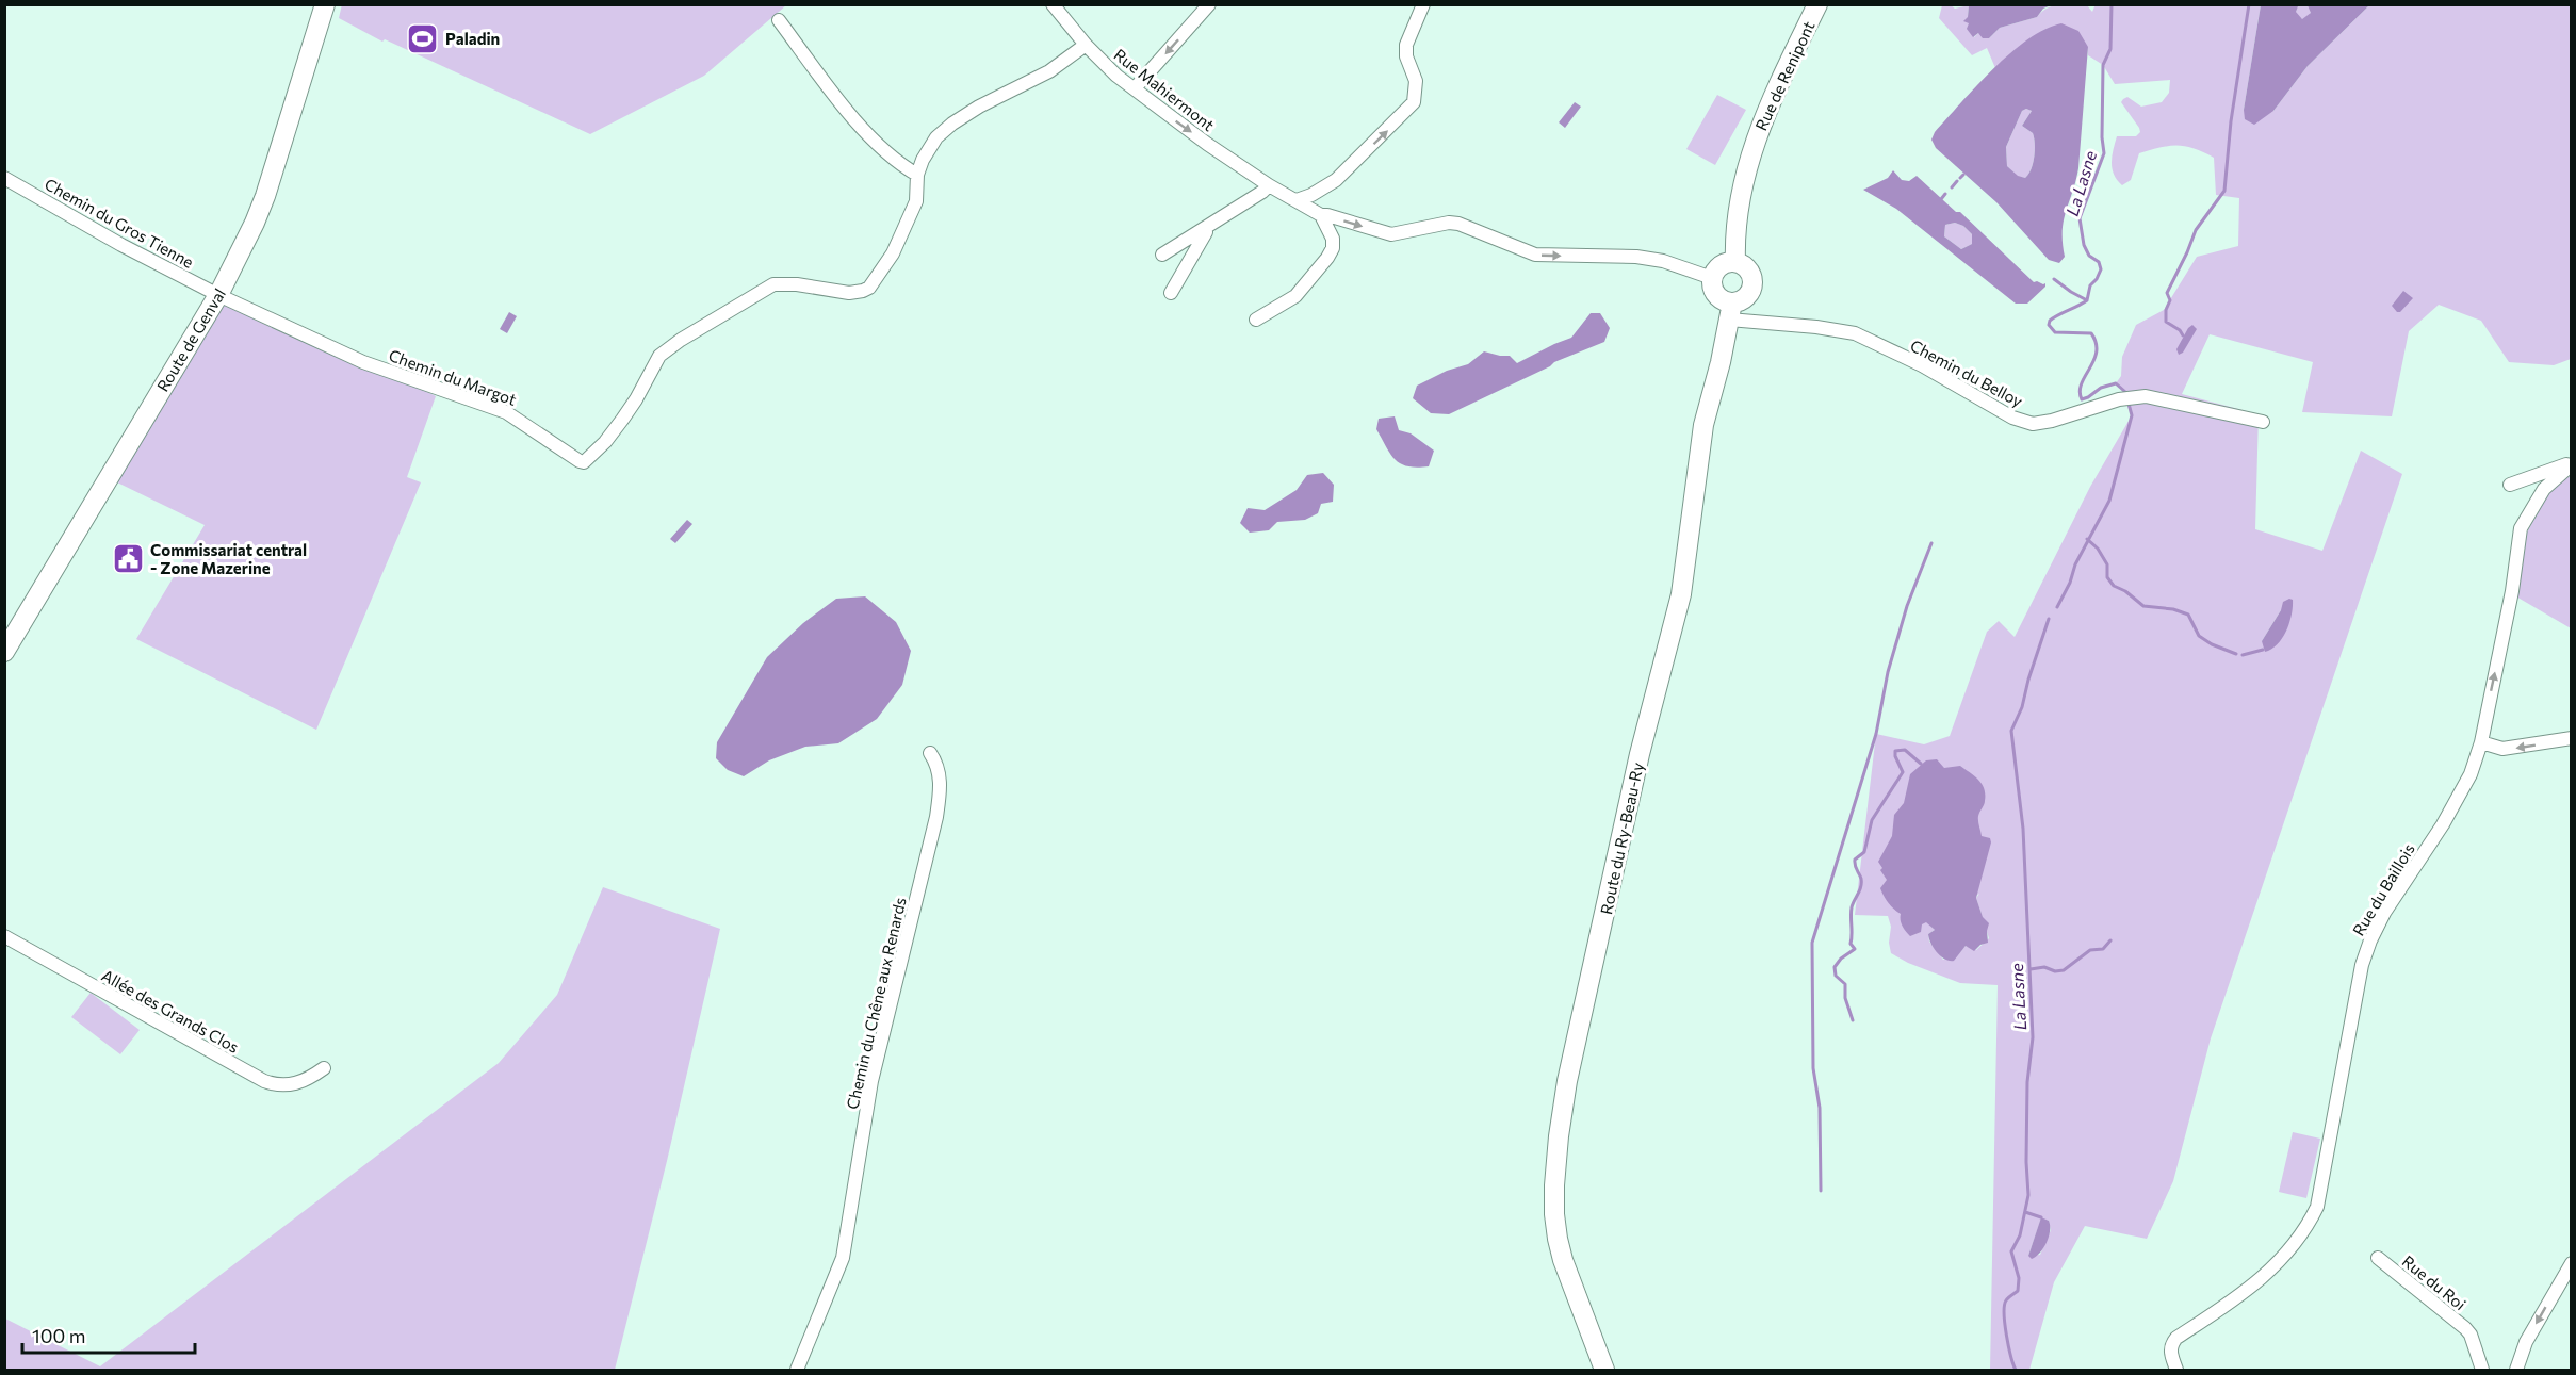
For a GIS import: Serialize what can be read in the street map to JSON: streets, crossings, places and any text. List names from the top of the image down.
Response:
{
  "streets": {
    "street": [
      "Rue de Renipont",
      "Rue Mahiermont",
      "Chemin du Gros Tienne",
      "Route de Genval",
      "Chemin du Belloy",
      "Chemin du Margot",
      "Route du Ry-Beau-Ry",
      "Rue du Baillois",
      "Chemin du Chêne aux Renards",
      "Allée des Grands Clos",
      "Rue du Roi"
    ]
  },
  "crossings": [
    ["Rue de Renipont", "Rue Mahiermont"],
    ["Rue de Renipont", "Chemin du Belloy"],
    ["Rue de Renipont", "Route du Ry-Beau-Ry"],
    ["Rue Mahiermont", "Chemin du Belloy"],
    ["Rue Mahiermont", "Route du Ry-Beau-Ry"],
    ["Chemin du Gros Tienne", "Route de Genval"],
    ["Chemin du Gros Tienne", "Chemin du Margot"],
    ["Route de Genval", "Chemin du Margot"],
    ["Chemin du Belloy", "Route du Ry-Beau-Ry"]
  ],
  "one_way": ["Rue Mahiermont"],
  "water": ["La Lasne"],
  "places": {
    "sports": ["Paladin"],
    "public building": ["Commissariat central - Zone Mazerine"]
  },
  "scale_bar": "100 m"
}
